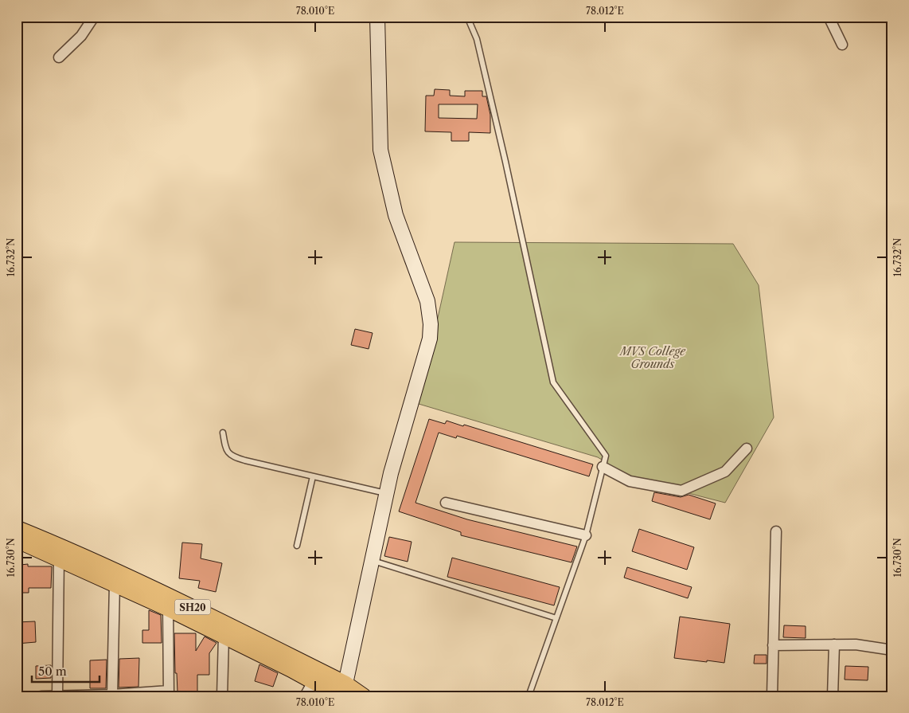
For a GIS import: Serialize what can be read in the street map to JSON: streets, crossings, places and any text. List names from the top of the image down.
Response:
{
  "streets": {
    "main road": ["SH20"]
  },
  "parks": ["MVS College Grounds"],
  "scale_bar": "50 m",
  "coordinates": [
    "78.010°E",
    "78.012°E",
    "16.732°N",
    "16.730°N"
  ]
}
